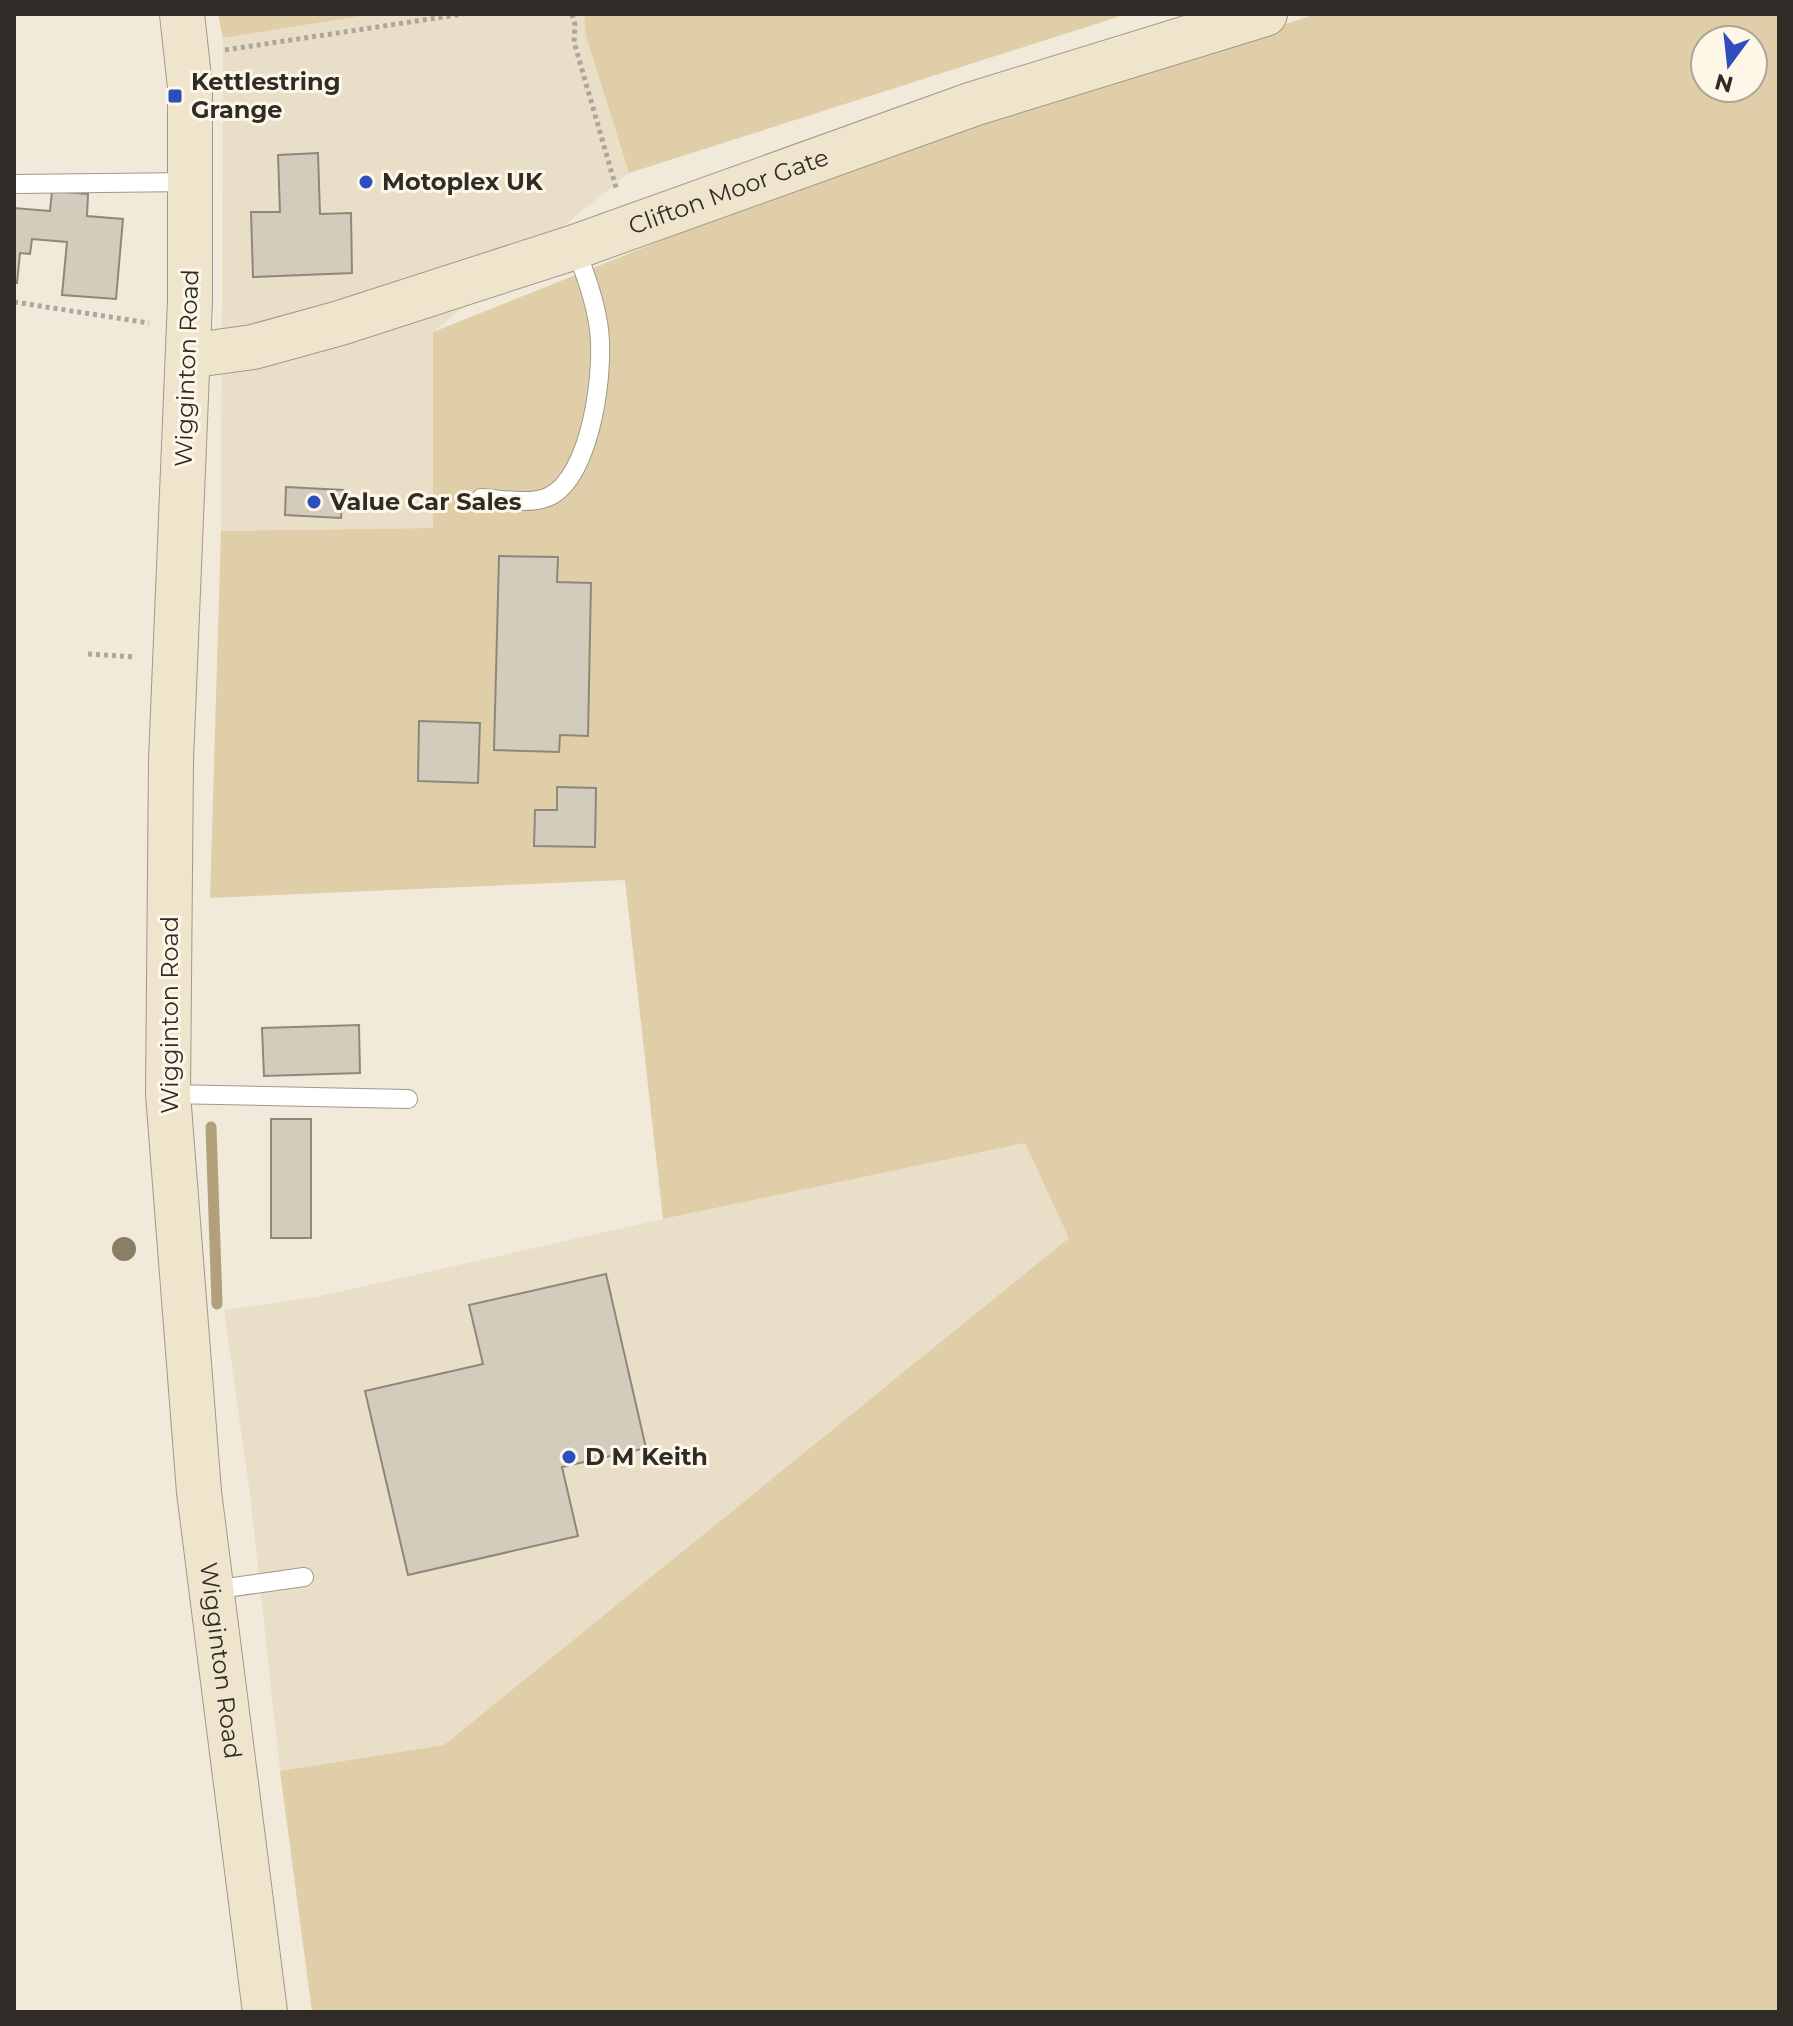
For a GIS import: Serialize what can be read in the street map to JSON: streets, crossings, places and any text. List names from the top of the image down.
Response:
{
  "streets": {
    "main road": ["Clifton Moor Gate", "Wigginton Road"]
  },
  "crossings": [
    ["Clifton Moor Gate", "Wigginton Road"]
  ],
  "places": {
    "transit": ["Kettlestring Grange"],
    "other": ["Motoplex UK", "Value Car Sales", "D M Keith"]
  },
  "north": "bottom"
}
